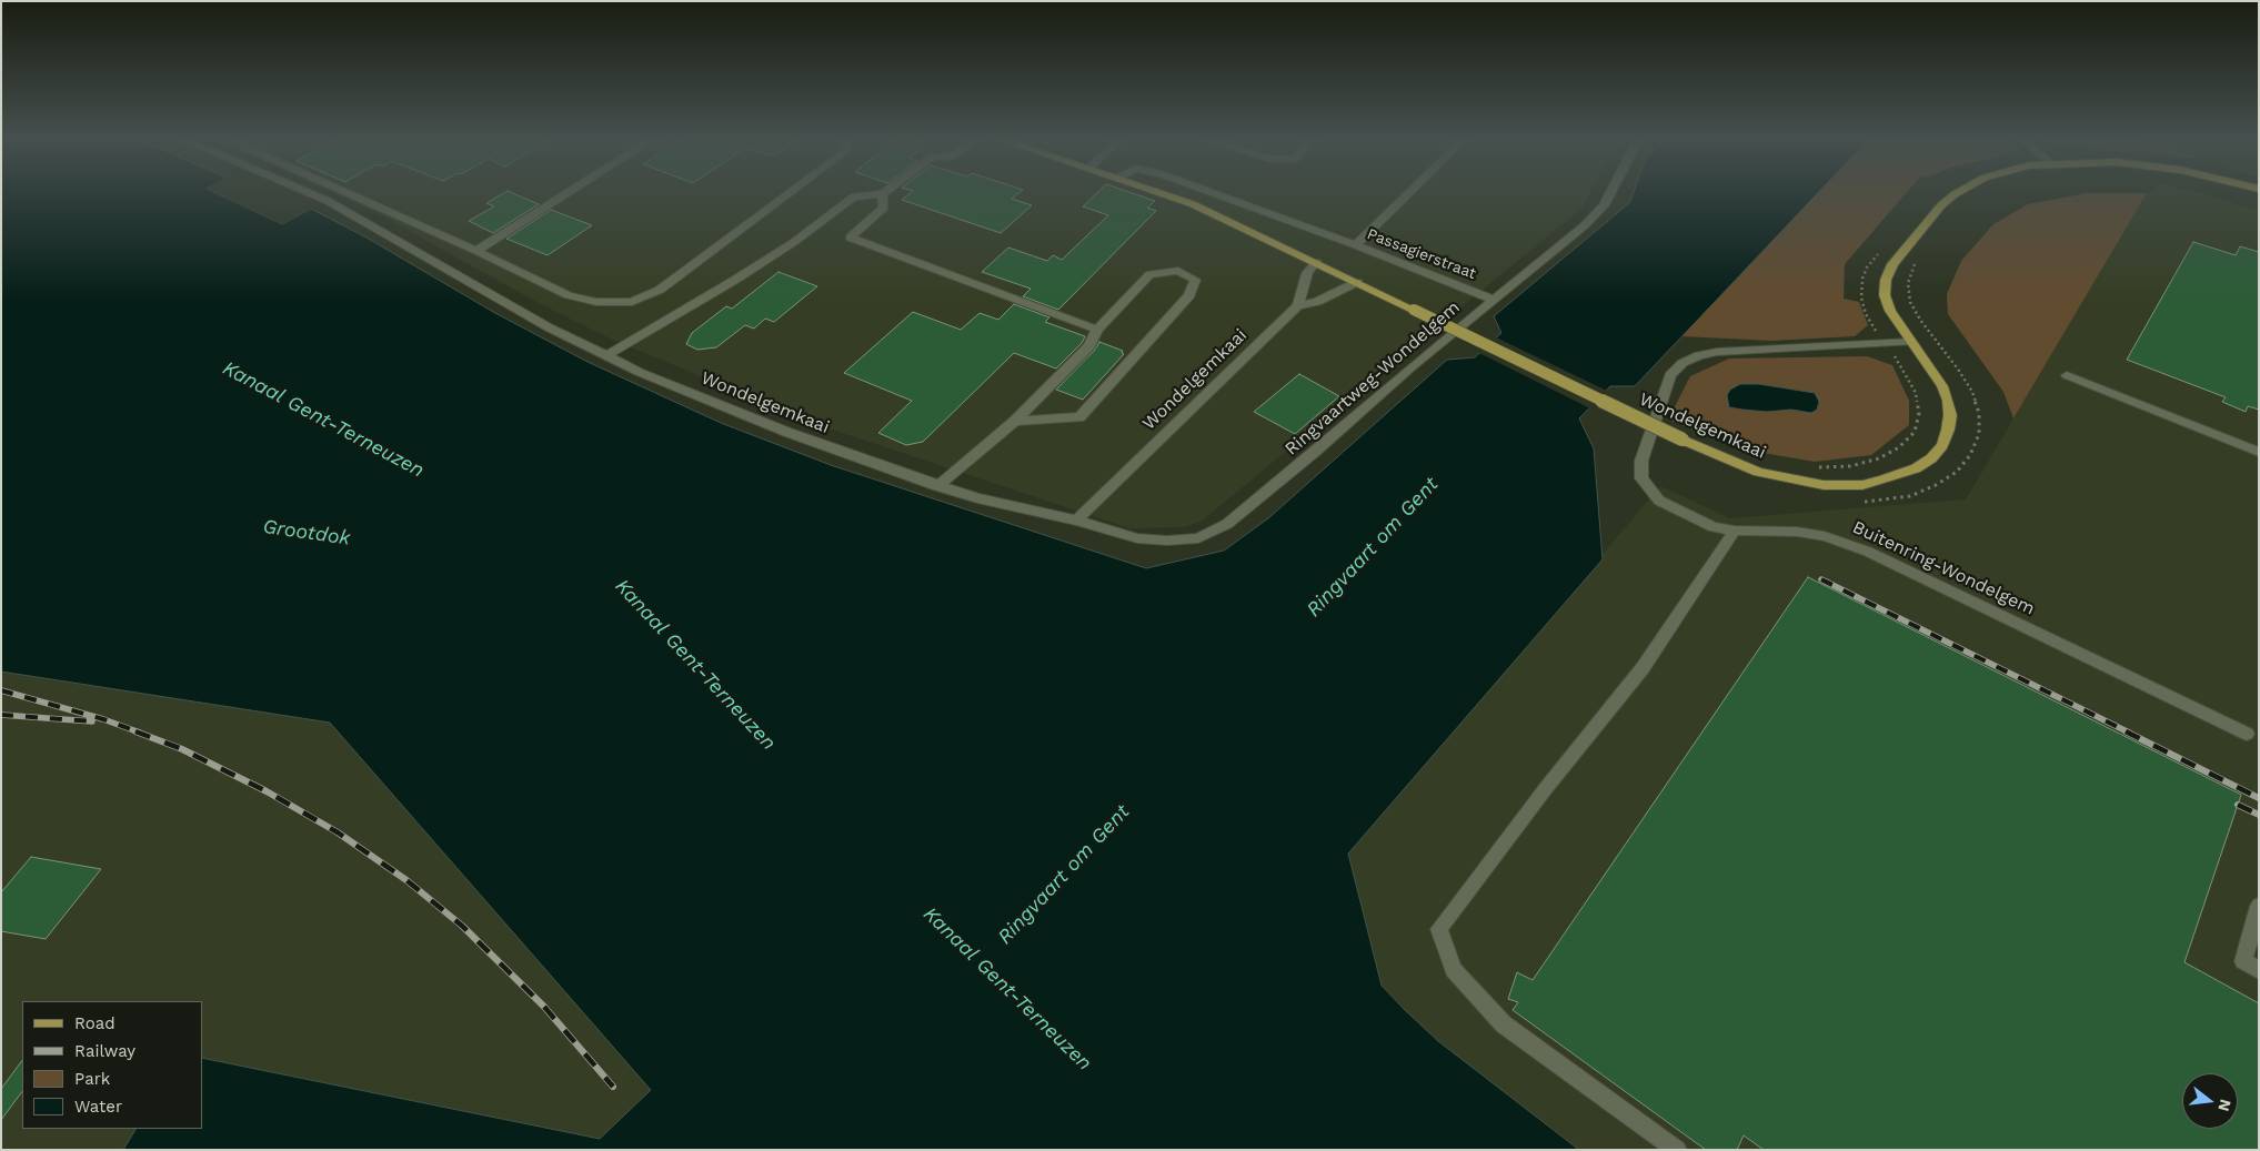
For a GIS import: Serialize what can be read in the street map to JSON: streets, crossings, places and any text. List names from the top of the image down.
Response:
{
  "streets": {
    "main road": ["Wondelgemkaai"],
    "street": ["Passagierstraat", "Ringvaartweg-Wondelgem", "Buitenring-Wondelgem"]
  },
  "crossings": [
    ["Passagierstraat", "Ringvaartweg-Wondelgem"],
    ["Ringvaartweg-Wondelgem", "Wondelgemkaai"],
    ["Wondelgemkaai", "Buitenring-Wondelgem"]
  ],
  "water": ["Kanaal Gent-Terneuzen", "Grootdok", "Ringvaart om Gent"],
  "legend": [
    "Road",
    "Railway",
    "Park",
    "Water"
  ],
  "north": "right"
}
